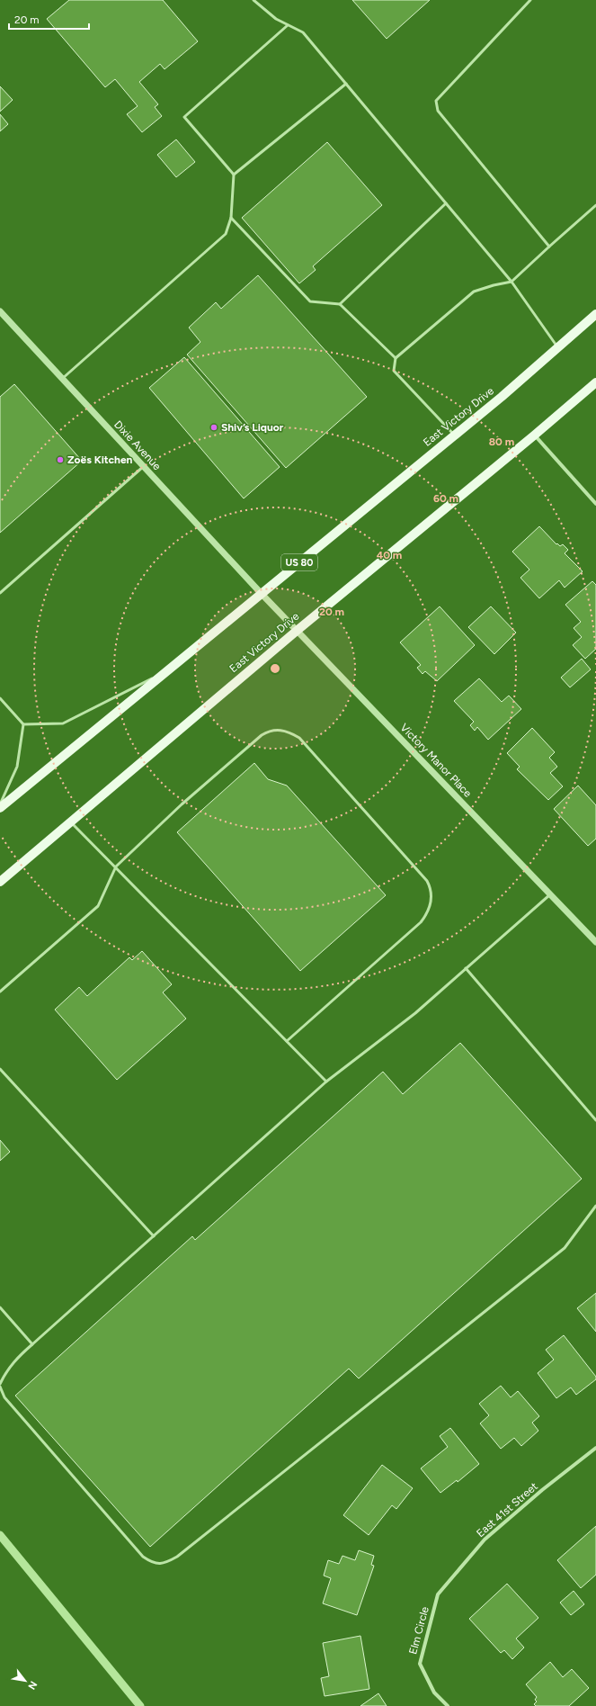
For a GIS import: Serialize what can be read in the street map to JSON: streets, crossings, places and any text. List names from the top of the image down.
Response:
{
  "streets": {
    "main road": ["East Victory Drive", "US 80"],
    "street": [
      "Dixie Avenue",
      "Victory Manor Place",
      "East 41st Street",
      "Elm Circle"
    ]
  },
  "crossings": [
    ["East Victory Drive", "Dixie Avenue"],
    ["East Victory Drive", "Victory Manor Place"],
    ["Dixie Avenue", "Victory Manor Place"],
    ["East 41st Street", "Elm Circle"]
  ],
  "places": ["Shiv’s Liquor", "Zoës Kitchen"],
  "scale_bar": "20 m",
  "north": "bottom right",
  "rings": [
    "80 m",
    "60 m",
    "40 m",
    "20 m"
  ]
}
